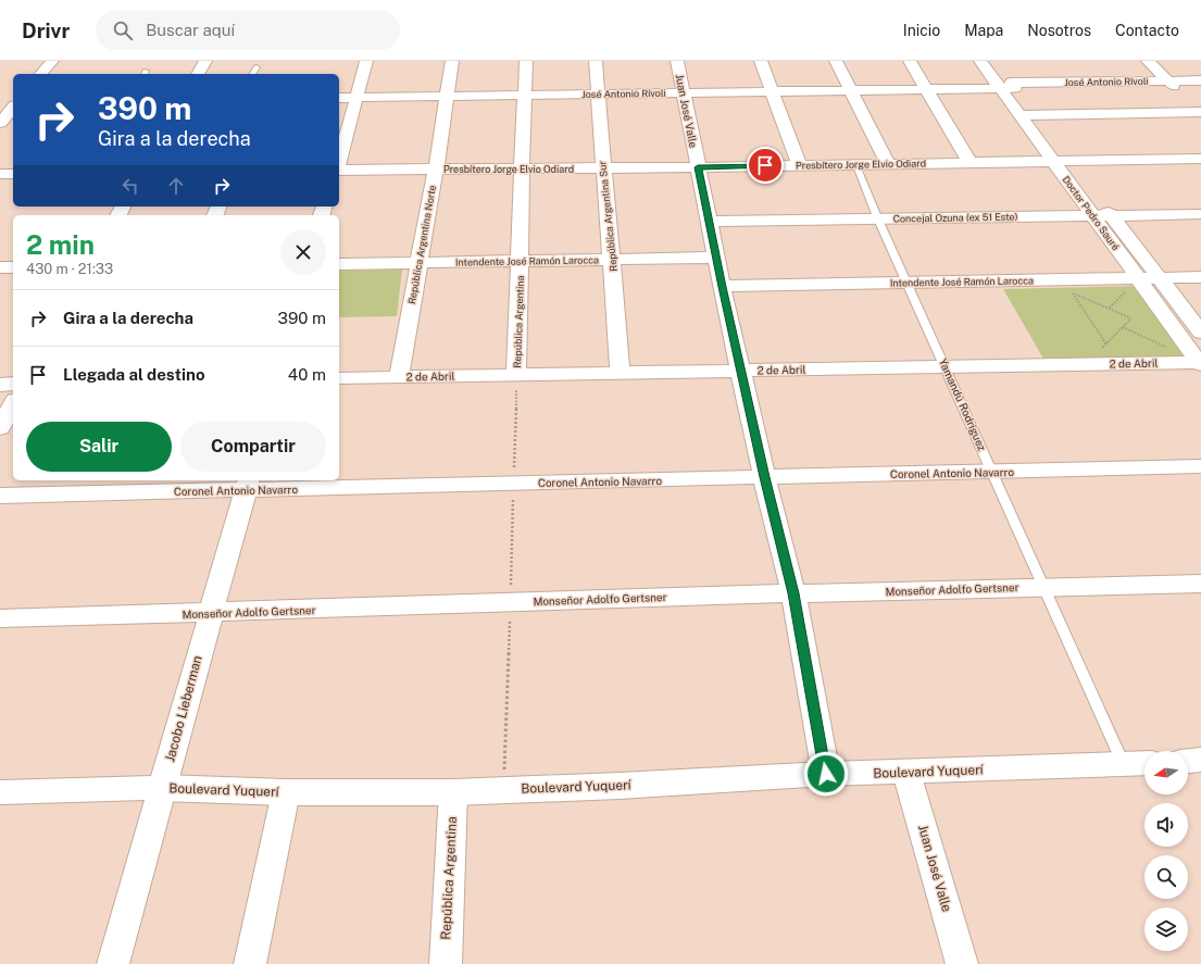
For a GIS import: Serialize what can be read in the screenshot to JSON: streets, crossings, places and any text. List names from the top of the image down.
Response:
{
  "streets": {
    "street": [
      "José Antonio Rívoli",
      "Juan José Valle",
      "Presbítero Jorge Elvio Odiard",
      "Doctor Pedro Sauré",
      "República Argentina Sur",
      "Concejal Ozuna (ex 51 Este)",
      "República Argentina Norte",
      "Intendente José Ramón Larocca",
      "República Argentina",
      "2 de Abril",
      "Coronel Antonio Navarro",
      "Monseñor Adolfo Gertsner",
      "Jacobo Lieberman",
      "Boulevard Yuquerí"
    ],
    "lane": ["Yamandú Rodríguez"]
  },
  "crossings": [
    ["José Antonio Rívoli", "Juan José Valle"],
    ["José Antonio Rívoli", "Doctor Pedro Sauré"],
    ["José Antonio Rívoli", "República Argentina Sur"],
    ["José Antonio Rívoli", "República Argentina Norte"],
    ["José Antonio Rívoli", "República Argentina"],
    ["Juan José Valle", "Presbítero Jorge Elvio Odiard"],
    ["Juan José Valle", "Concejal Ozuna (ex 51 Este)"],
    ["Juan José Valle", "Intendente José Ramón Larocca"],
    ["Juan José Valle", "2 de Abril"],
    ["Juan José Valle", "Coronel Antonio Navarro"],
    ["Juan José Valle", "Monseñor Adolfo Gertsner"],
    ["Juan José Valle", "Boulevard Yuquerí"],
    ["Presbítero Jorge Elvio Odiard", "Doctor Pedro Sauré"],
    ["Presbítero Jorge Elvio Odiard", "República Argentina Sur"],
    ["Presbítero Jorge Elvio Odiard", "República Argentina Norte"],
    ["Presbítero Jorge Elvio Odiard", "República Argentina"],
    ["Presbítero Jorge Elvio Odiard", "Yamandú Rodríguez"],
    ["Doctor Pedro Sauré", "Concejal Ozuna (ex 51 Este)"],
    ["Doctor Pedro Sauré", "Intendente José Ramón Larocca"],
    ["Doctor Pedro Sauré", "2 de Abril"],
    ["República Argentina Sur", "Intendente José Ramón Larocca"],
    ["República Argentina Sur", "2 de Abril"],
    ["Concejal Ozuna (ex 51 Este)", "Yamandú Rodríguez"],
    ["República Argentina Norte", "Intendente José Ramón Larocca"],
    ["República Argentina Norte", "2 de Abril"],
    ["Intendente José Ramón Larocca", "República Argentina"],
    ["Intendente José Ramón Larocca", "Yamandú Rodríguez"],
    ["República Argentina", "2 de Abril"],
    ["República Argentina", "Boulevard Yuquerí"],
    ["2 de Abril", "Yamandú Rodríguez"],
    ["Yamandú Rodríguez", "Coronel Antonio Navarro"],
    ["Yamandú Rodríguez", "Monseñor Adolfo Gertsner"],
    ["Yamandú Rodríguez", "Boulevard Yuquerí"],
    ["Coronel Antonio Navarro", "Jacobo Lieberman"],
    ["Monseñor Adolfo Gertsner", "Jacobo Lieberman"],
    ["Jacobo Lieberman", "Boulevard Yuquerí"]
  ],
  "north": "left",
  "page": {
    "header": "Drivr",
    "search": "Buscar aquí",
    "nav": [
      "Inicio",
      "Mapa",
      "Nosotros",
      "Contacto"
    ],
    "turn": ["390 m", "Gira a la derecha"],
    "heading": ["2 min", "430 m · 21:33"],
    "list": [
      {
        "name": "Gira a la derecha",
        "value": "390 m"
      },
      {
        "name": "Llegada al destino",
        "value": "40 m"
      }
    ],
    "buttons": ["Salir", "Compartir"]
  }
}
